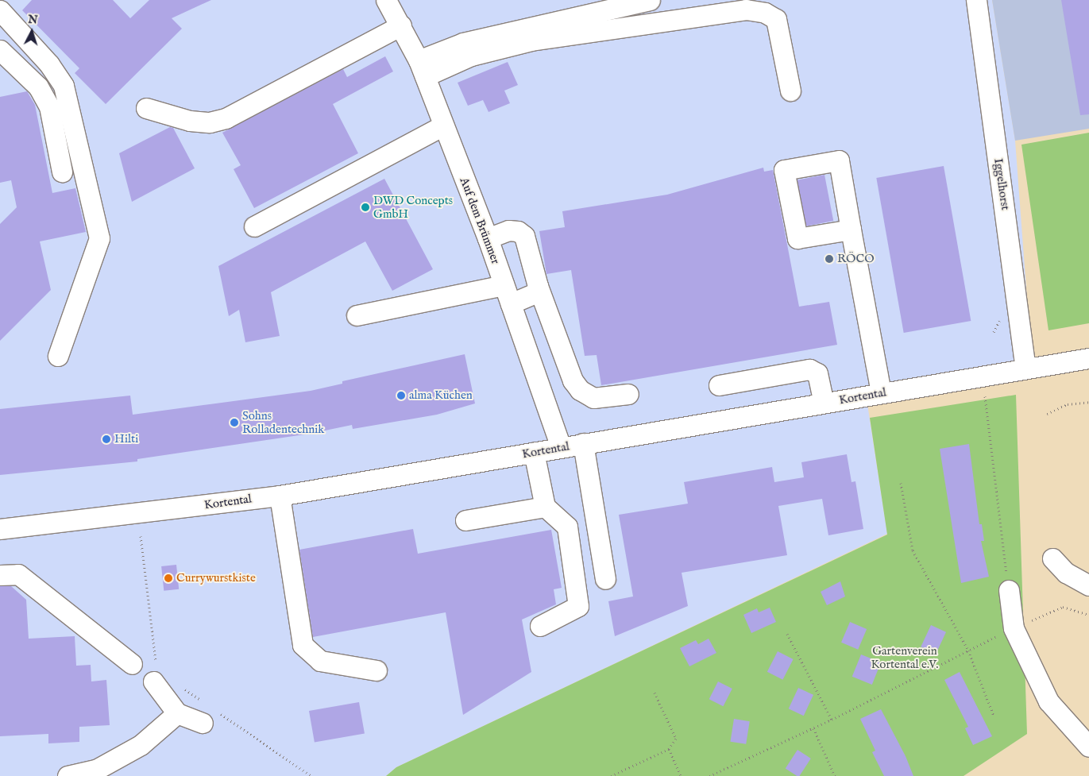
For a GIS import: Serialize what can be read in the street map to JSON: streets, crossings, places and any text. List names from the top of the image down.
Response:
{
  "streets": {
    "street": ["Iggelhorst", "Auf dem Brümmer", "Kortental"]
  },
  "crossings": [
    ["Iggelhorst", "Kortental"],
    ["Auf dem Brümmer", "Kortental"]
  ],
  "parks": ["Gartenverein Kortental e.V."],
  "places": [
    "DWD Concepts GmbH",
    "RÖCO",
    "alma Küchen",
    "Sohns Rolladentechnik",
    "Hilti",
    "Currywurstkiste"
  ],
  "north": "top"
}
